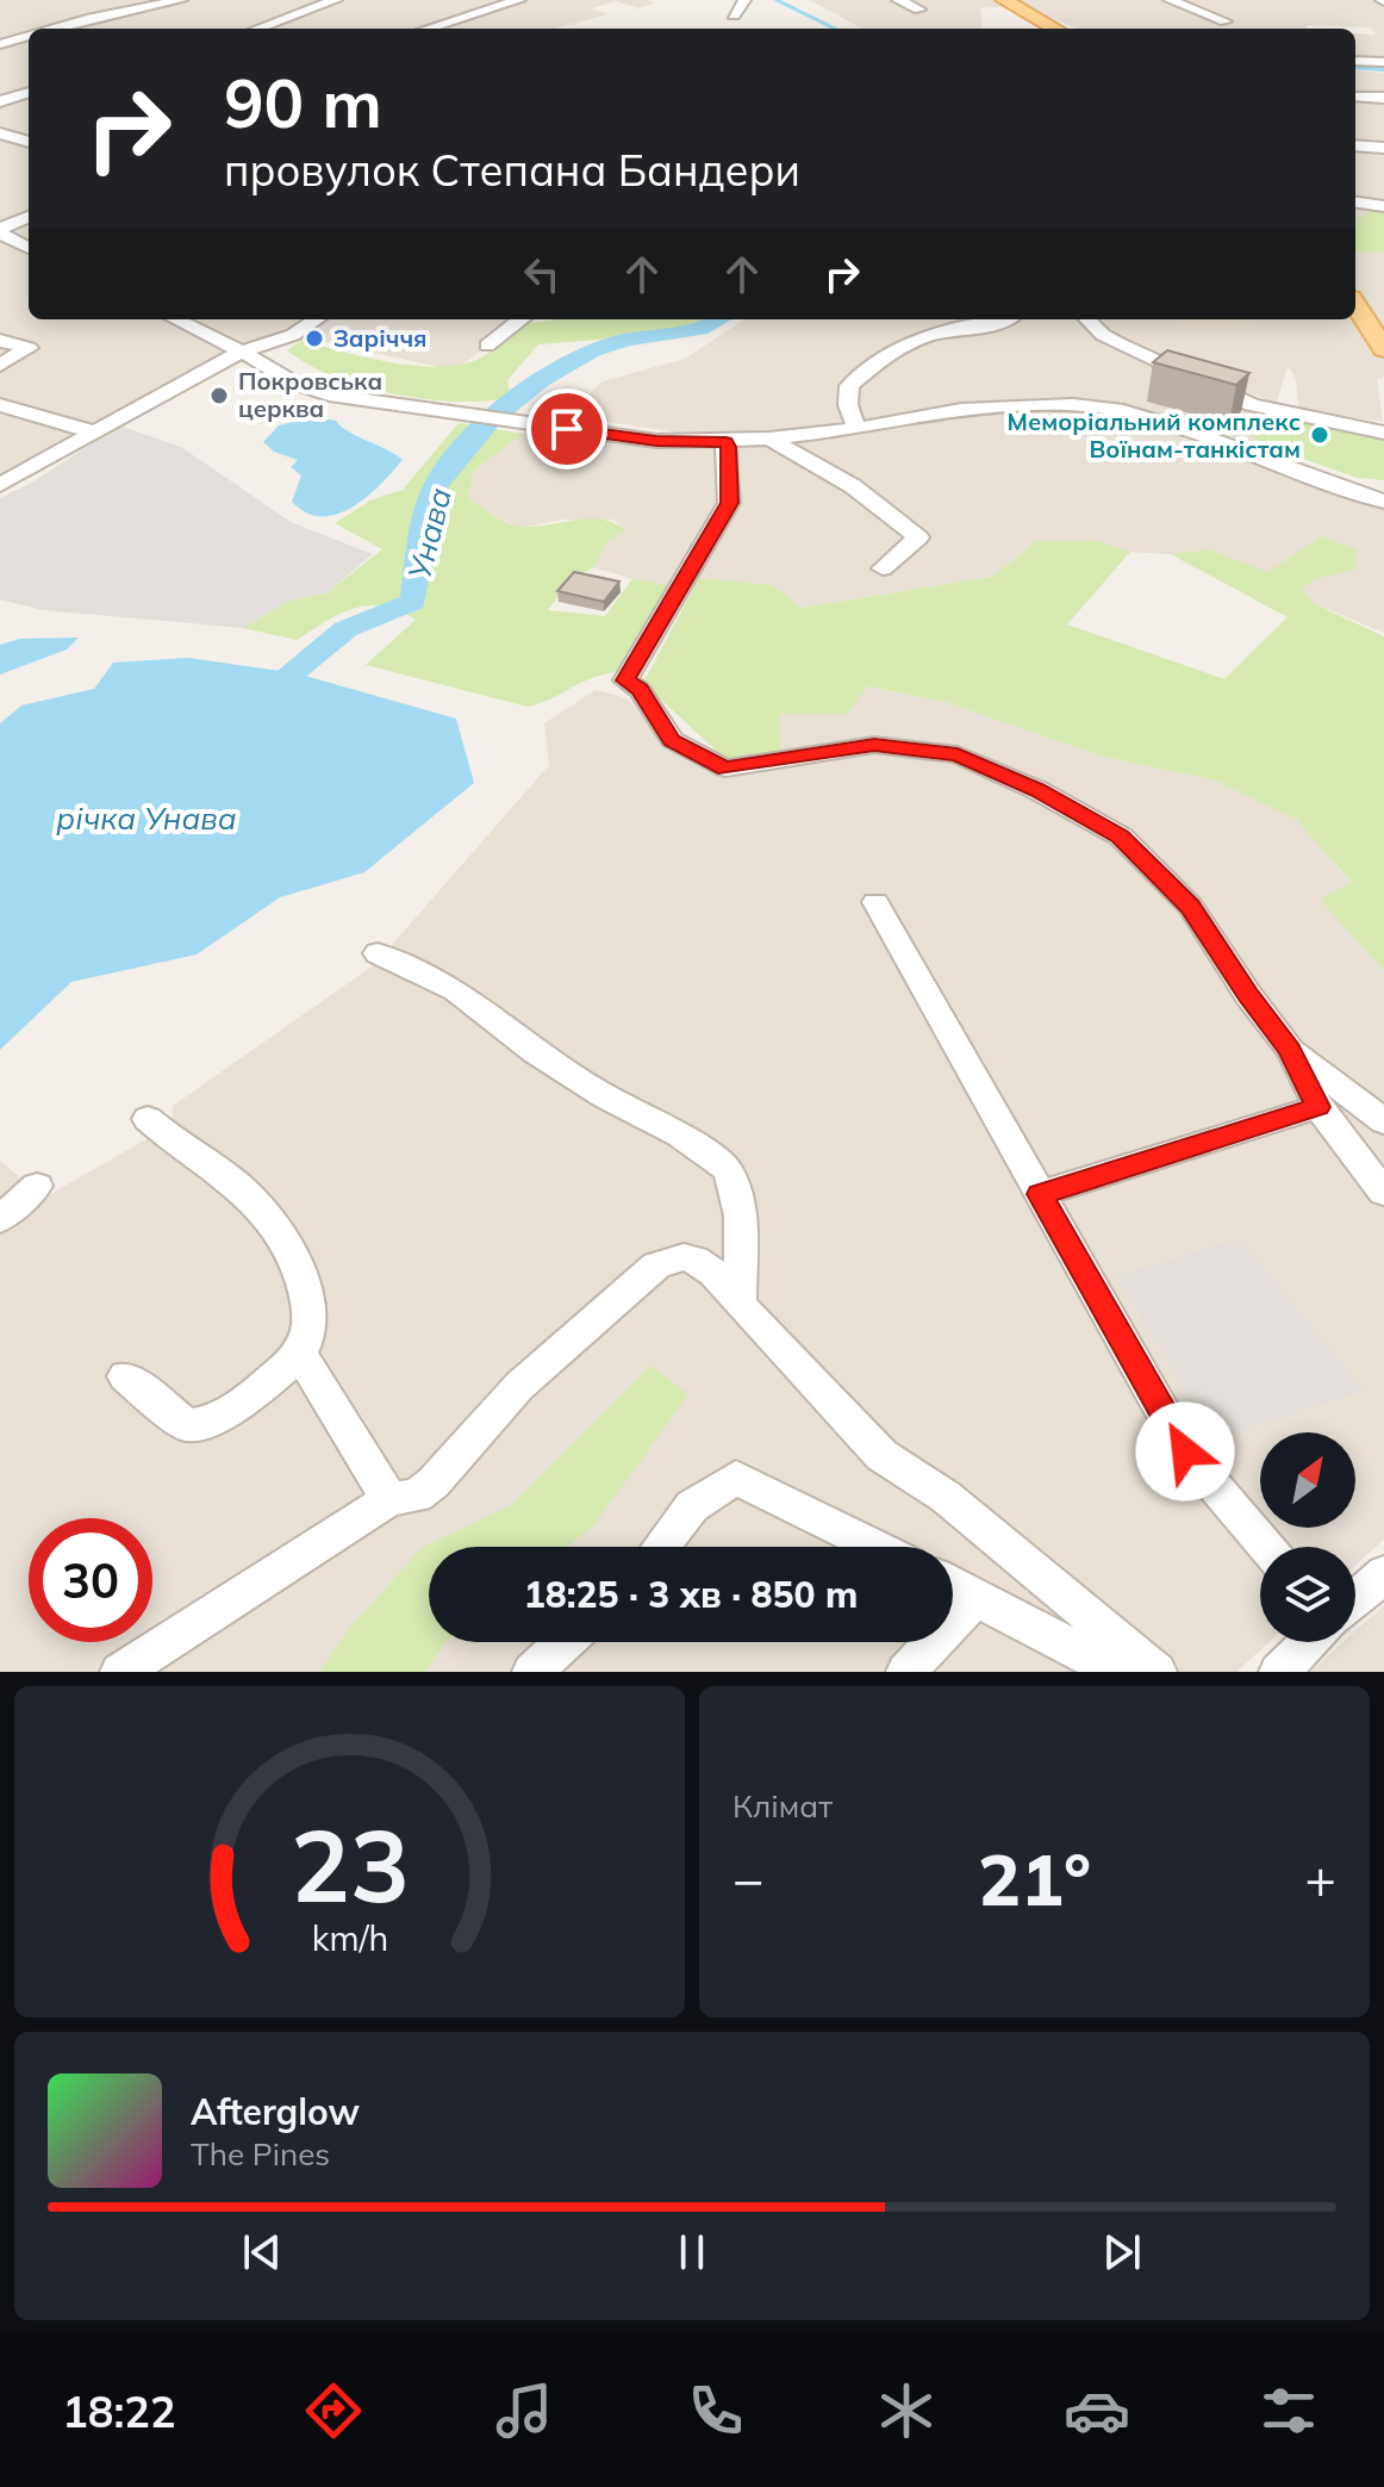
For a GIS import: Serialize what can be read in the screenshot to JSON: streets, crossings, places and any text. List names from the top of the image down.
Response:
{
  "water": ["Унава", "річка Унава"],
  "places": ["Заріччя", "Покровська церква", "Меморіальний комплекс Воїнам-танкістам"],
  "north": "top right",
  "page": {
    "turn": ["90 m", "провулок Степана Бандери"],
    "limit": "30",
    "trip": "18:25 · 3 хв · 850 m",
    "tile": "Клімат",
    "heat": ["−", "21°", "+"],
    "song": ["Afterglow", "The Pines"],
    "tabs": "18:22",
    "gauge": ["23", "km/h"]
  }
}
